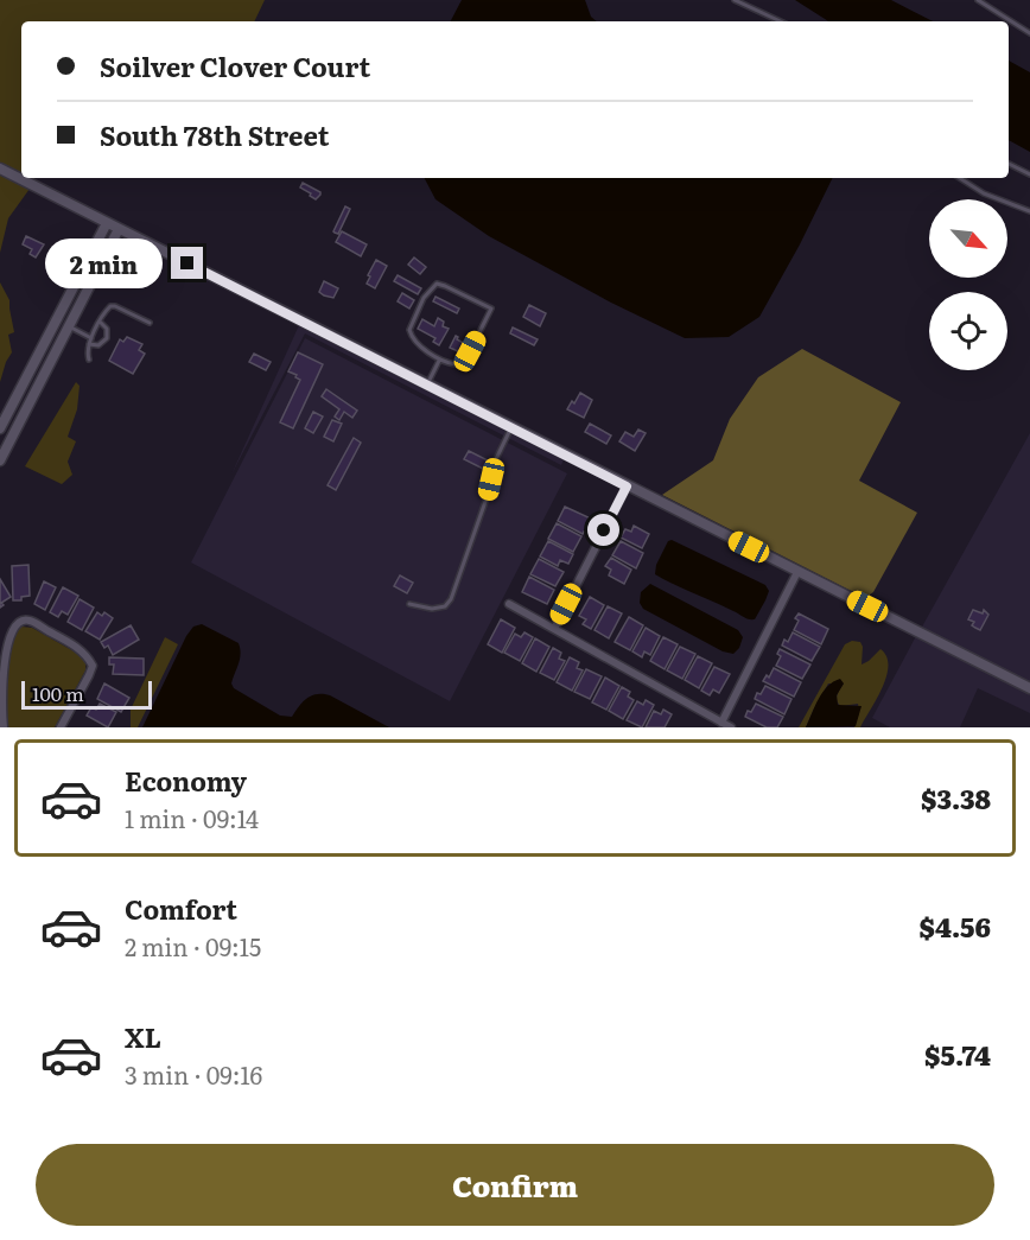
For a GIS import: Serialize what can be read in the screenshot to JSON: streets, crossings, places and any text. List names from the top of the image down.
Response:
{
  "scale_bar": "100 m",
  "north": "bottom right",
  "page": {
    "banner": ["Soilver Clover Court", "South 78th Street"],
    "bubble": "2 min",
    "scale": "100 m",
    "list": [
      {
        "name": "Economy",
        "note": "1 min · 09:14",
        "value": "$3.38"
      },
      {
        "name": "Comfort",
        "note": "2 min · 09:15",
        "value": "$4.56"
      },
      {
        "name": "XL",
        "note": "3 min · 09:16",
        "value": "$5.74"
      }
    ],
    "buttons": "Confirm"
  }
}
